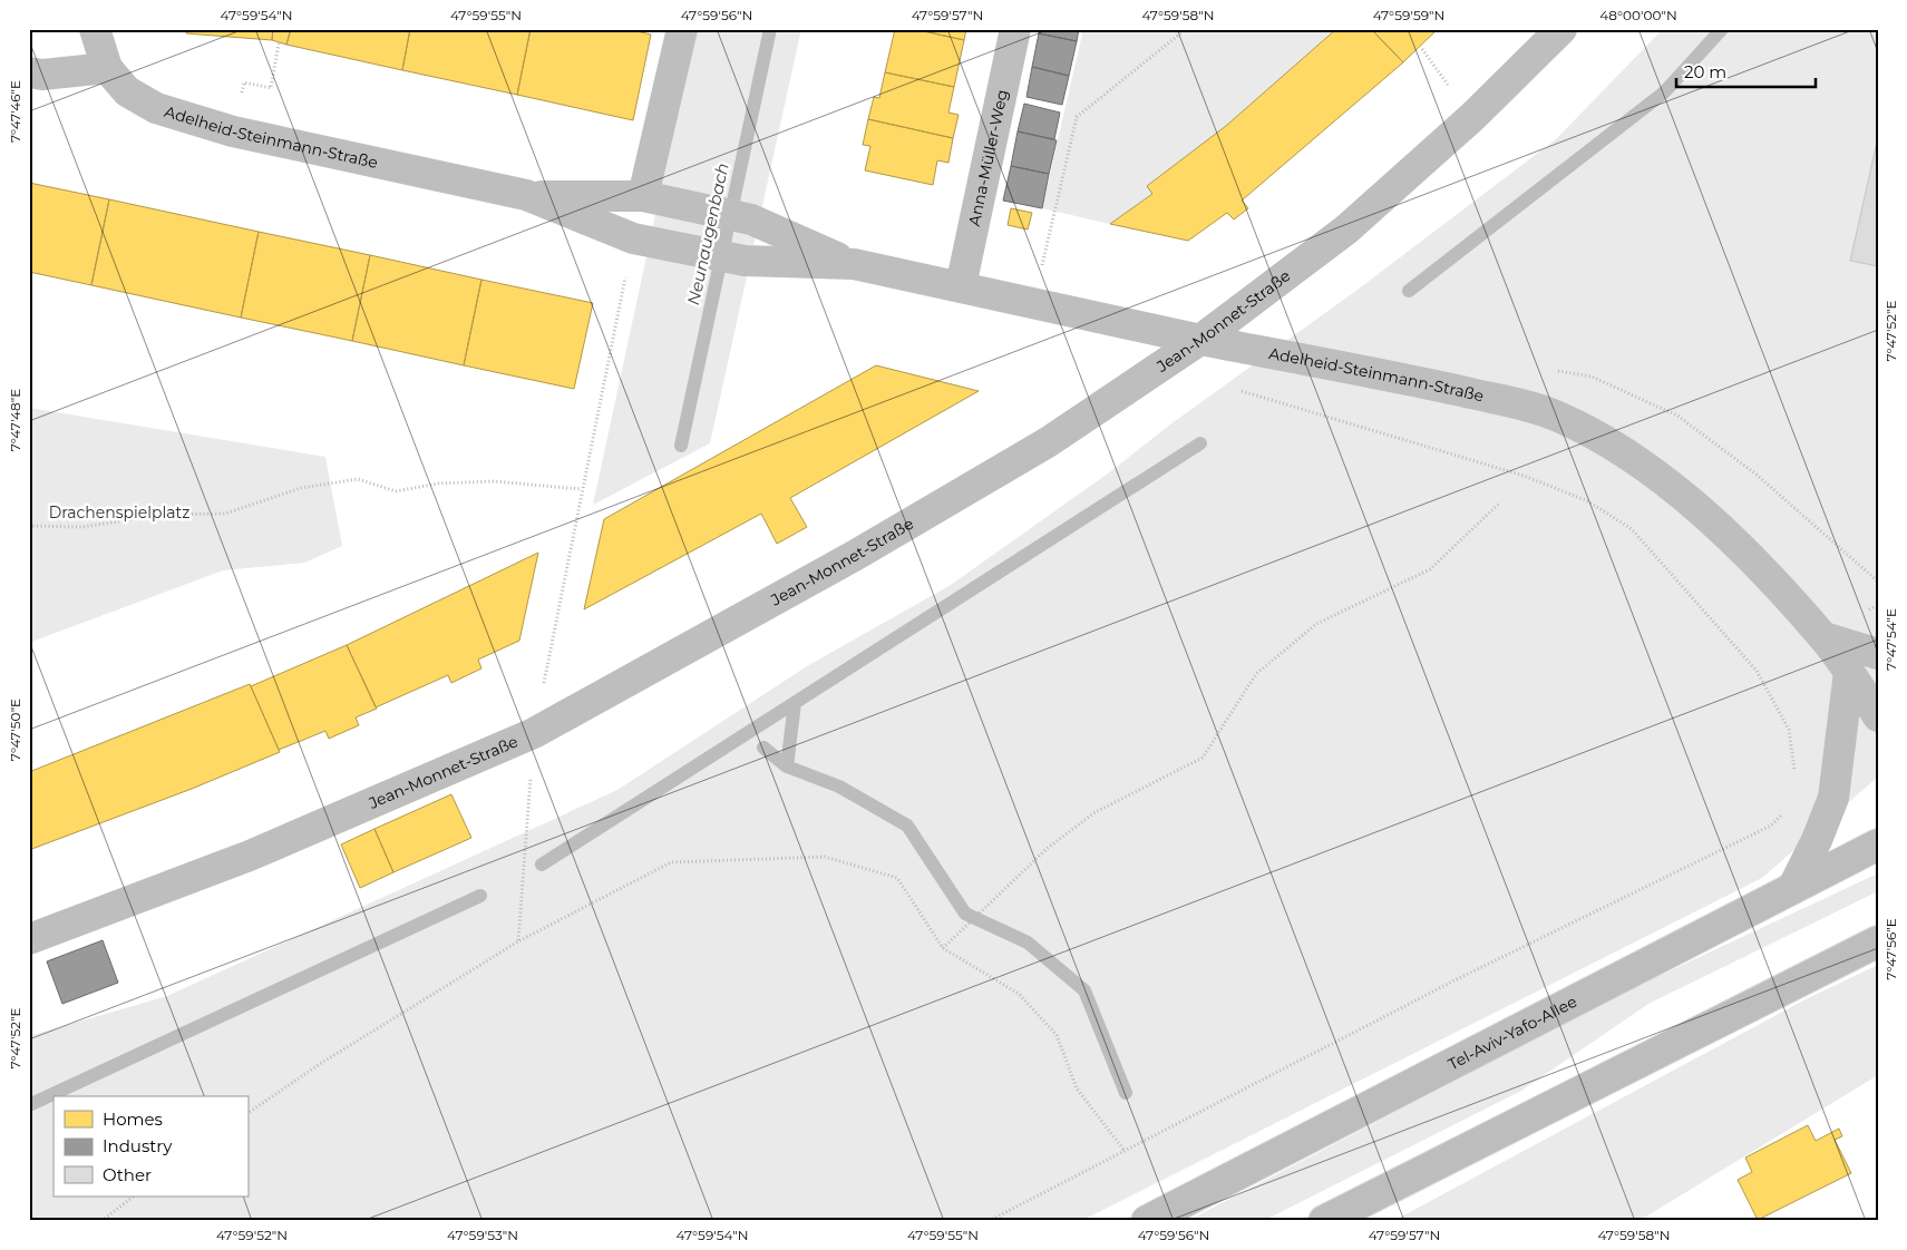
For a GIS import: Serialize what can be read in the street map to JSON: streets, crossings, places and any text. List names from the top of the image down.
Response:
{
  "streets": {
    "main road": ["Tel-Aviv-Yafo-Allee"],
    "street": ["Adelheid-Steinmann-Straße", "Anna-Müller-Weg", "Jean-Monnet-Straße"]
  },
  "crossings": [
    ["Adelheid-Steinmann-Straße", "Anna-Müller-Weg"],
    ["Adelheid-Steinmann-Straße", "Jean-Monnet-Straße"]
  ],
  "water": ["Neunaugenbach"],
  "parks": ["Drachenspielplatz"],
  "legend": ["Homes", "Industry", "Other"],
  "scale_bar": "20 m",
  "coordinates": [
    "47°59'54\"N",
    "47°59'55\"N",
    "47°59'56\"N",
    "47°59'57\"N",
    "47°59'58\"N",
    "47°59'59\"N",
    "48°00'00\"N",
    "7°47'46\"E",
    "7°47'52\"E",
    "7°47'48\"E",
    "7°47'54\"E",
    "7°47'50\"E",
    "7°47'56\"E",
    "47°59'52\"N",
    "47°59'53\"N"
  ]
}
